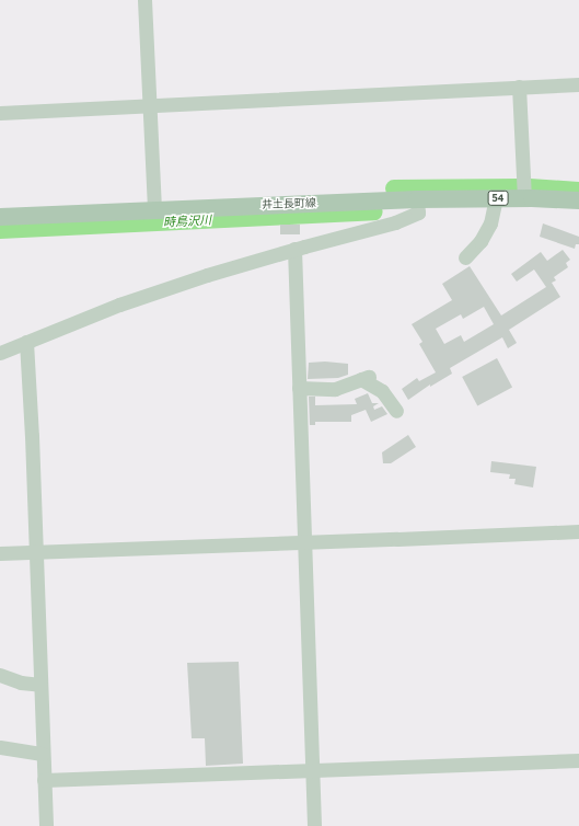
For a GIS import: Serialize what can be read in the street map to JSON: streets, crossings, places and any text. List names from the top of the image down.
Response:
{
  "streets": {
    "main road": ["54", "井土長町線"]
  },
  "water": ["時鳥沢川"]
}
